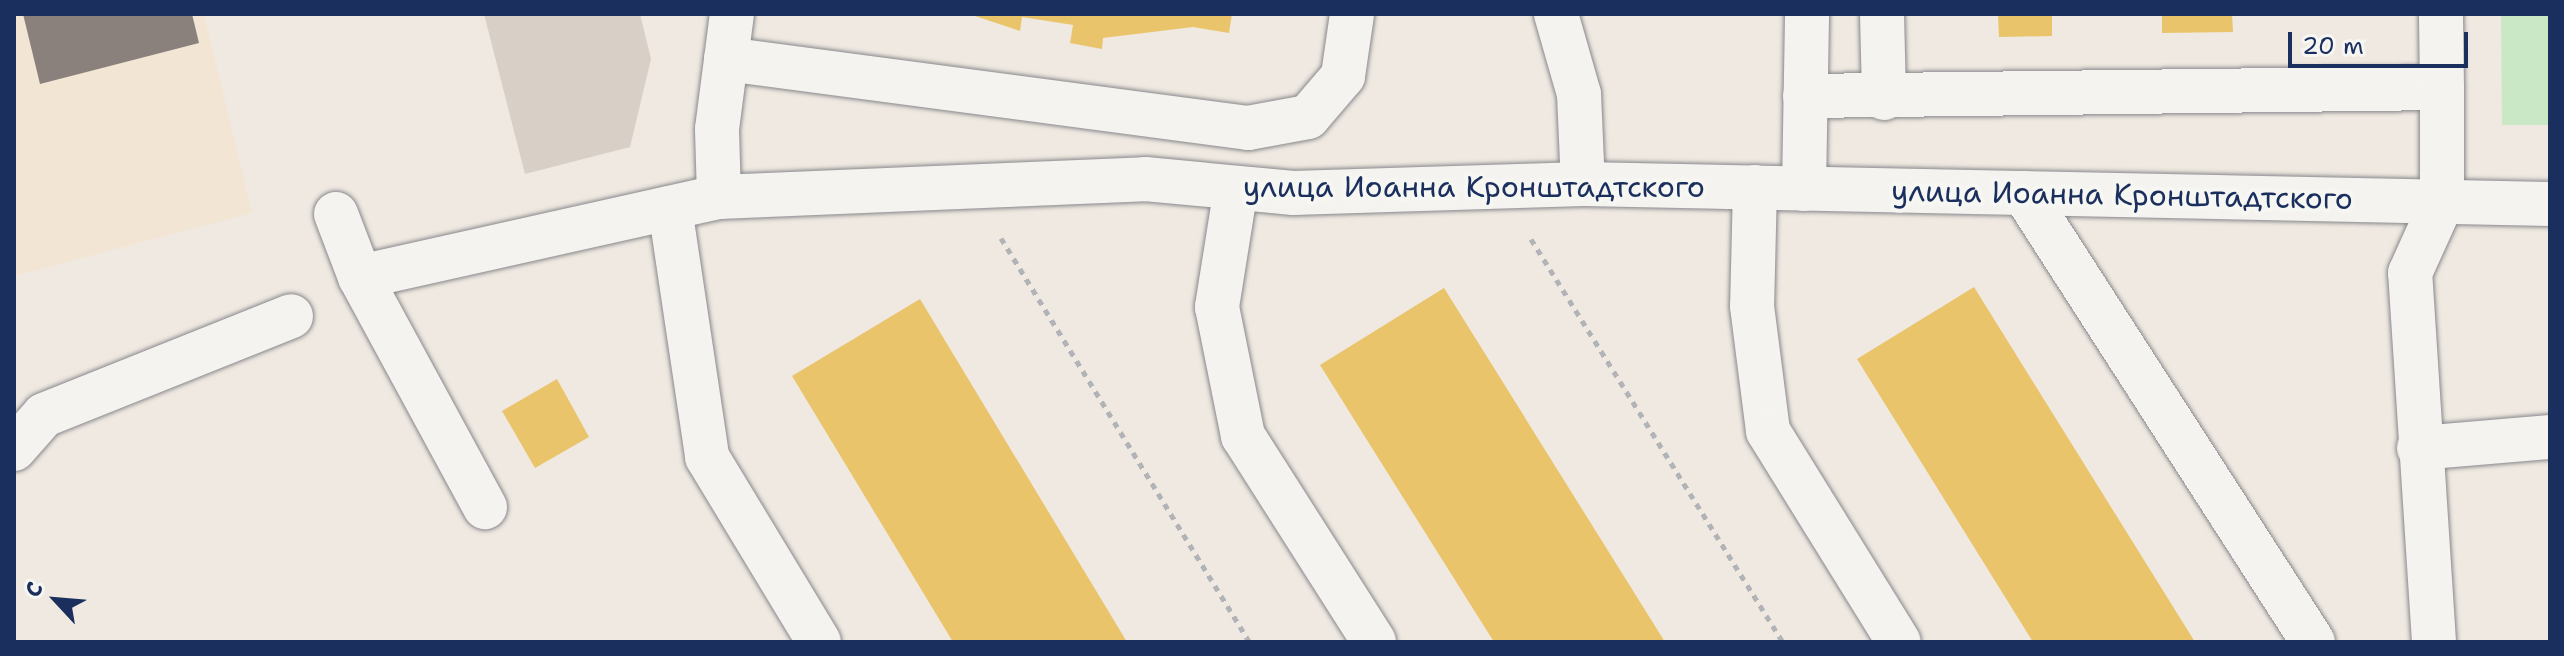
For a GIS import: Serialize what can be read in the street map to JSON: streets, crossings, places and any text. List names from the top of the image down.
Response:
{
  "streets": {
    "street": ["улица Иоанна Кронштадтского"]
  },
  "scale_bar": "20 m",
  "north": "top left"
}
